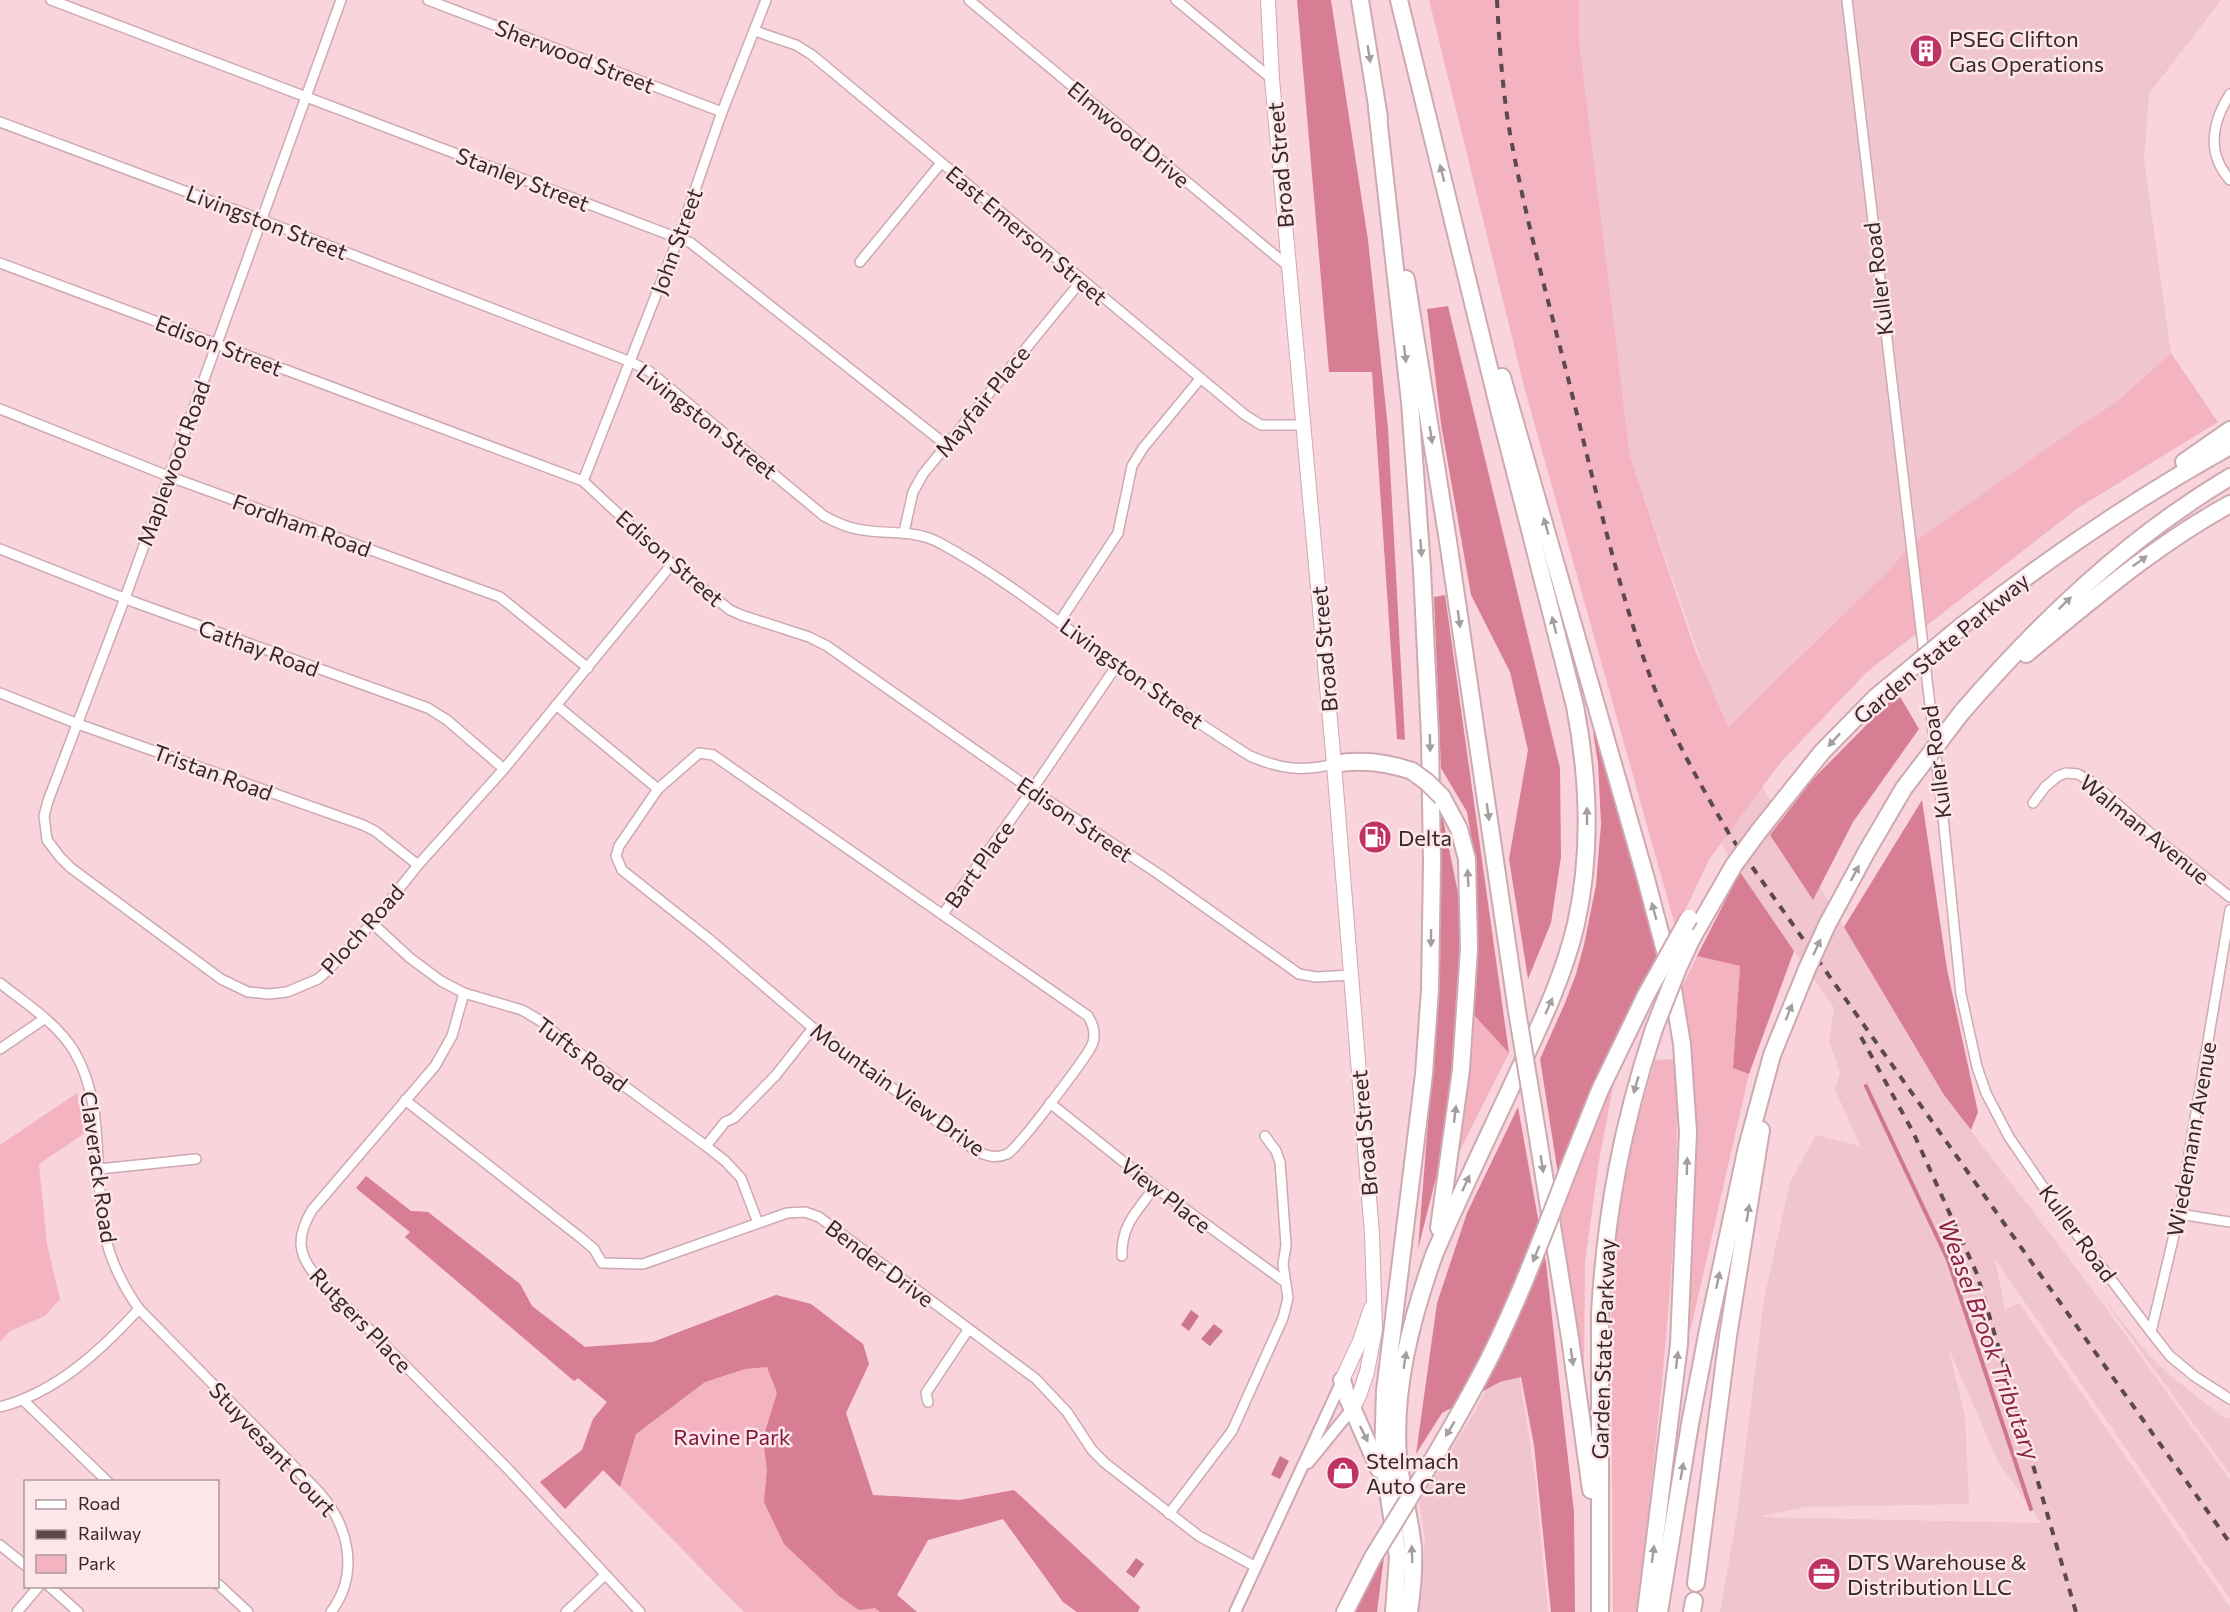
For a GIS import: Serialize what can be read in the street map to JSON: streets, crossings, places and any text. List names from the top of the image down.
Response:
{
  "streets": {
    "highway": ["Garden State Parkway"],
    "main road": ["Broad Street"],
    "street": [
      "Sherwood Street",
      "Elmwood Drive",
      "Stanley Street",
      "Livingston Street",
      "East Emerson Street",
      "John Street",
      "Kuller Road",
      "Edison Street",
      "Mayfair Place",
      "Maplewood Road",
      "Fordham Road",
      "Cathay Road",
      "Tristan Road",
      "Walman Avenue",
      "Bart Place",
      "Ploch Road",
      "Tufts Road",
      "Mountain View Drive",
      "Wiedemann Avenue",
      "Claverack Road",
      "View Place",
      "Bender Drive",
      "Rutgers Place",
      "Stuyvesant Court"
    ]
  },
  "crossings": [
    ["Sherwood Street", "John Street"],
    ["Elmwood Drive", "Broad Street"],
    ["Broad Street", "Livingston Street"],
    ["Broad Street", "East Emerson Street"],
    ["Broad Street", "Edison Street"],
    ["Stanley Street", "John Street"],
    ["Stanley Street", "Mayfair Place"],
    ["Stanley Street", "Maplewood Road"],
    ["Livingston Street", "John Street"],
    ["Livingston Street", "Mayfair Place"],
    ["Livingston Street", "Maplewood Road"],
    ["Livingston Street", "Bart Place"],
    ["East Emerson Street", "John Street"],
    ["East Emerson Street", "Mayfair Place"],
    ["John Street", "Edison Street"],
    ["Kuller Road", "Wiedemann Avenue"],
    ["Edison Street", "Maplewood Road"],
    ["Edison Street", "Bart Place"],
    ["Edison Street", "Ploch Road"],
    ["Maplewood Road", "Fordham Road"],
    ["Maplewood Road", "Cathay Road"],
    ["Maplewood Road", "Tristan Road"],
    ["Maplewood Road", "Ploch Road"],
    ["Fordham Road", "Ploch Road"],
    ["Cathay Road", "Ploch Road"],
    ["Tristan Road", "Ploch Road"],
    ["Bart Place", "Mountain View Drive"],
    ["Ploch Road", "Tufts Road"],
    ["Tufts Road", "Bender Drive"],
    ["Tufts Road", "Rutgers Place"],
    ["Mountain View Drive", "View Place"],
    ["Claverack Road", "Stuyvesant Court"],
    ["Bender Drive", "Rutgers Place"]
  ],
  "water": ["Weasel Brook Tributary"],
  "parks": ["Ravine Park"],
  "places": {
    "building": ["PSEG Clifton Gas Operations"],
    "fuel station": ["Delta"],
    "shop": ["Stelmach Auto Care"],
    "office": ["DTS Warehouse & Distribution LLC"]
  },
  "legend": ["Road", "Railway", "Park"]
}
